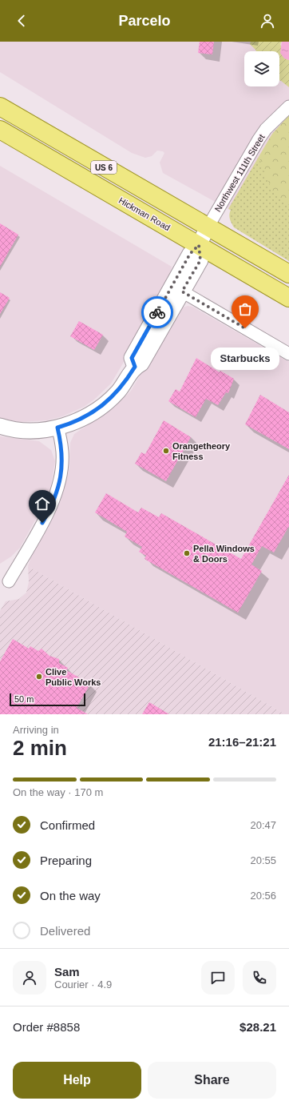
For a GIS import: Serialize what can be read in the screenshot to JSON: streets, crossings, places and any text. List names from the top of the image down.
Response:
{
  "streets": {
    "main road": ["US 6", "Hickman Road"],
    "street": ["Northwest 111th Street"]
  },
  "crossings": [
    ["US 6", "Northwest 111th Street"],
    ["Northwest 111th Street", "Hickman Road"]
  ],
  "places": [
    "Starbucks",
    "Orangetheory Fitness",
    "Pella Windows & Doors",
    "Clive Public Works"
  ],
  "scale_bar": "50 m",
  "page": {
    "header": "Parcelo",
    "bubble": "Starbucks",
    "scale": "50 m",
    "heading": ["2 min", "Arriving in", "21:16–21:21"],
    "panel": [
      "Sam",
      "Courier · 4.9",
      "Order #8858",
      "$28.21"
    ],
    "bar": "On the way · 170 m",
    "list": [
      ["Confirmed", "20:47"],
      ["Preparing", "20:55"],
      ["On the way", "20:56"],
      "Delivered"
    ],
    "buttons": ["Help", "Share"]
  }
}
